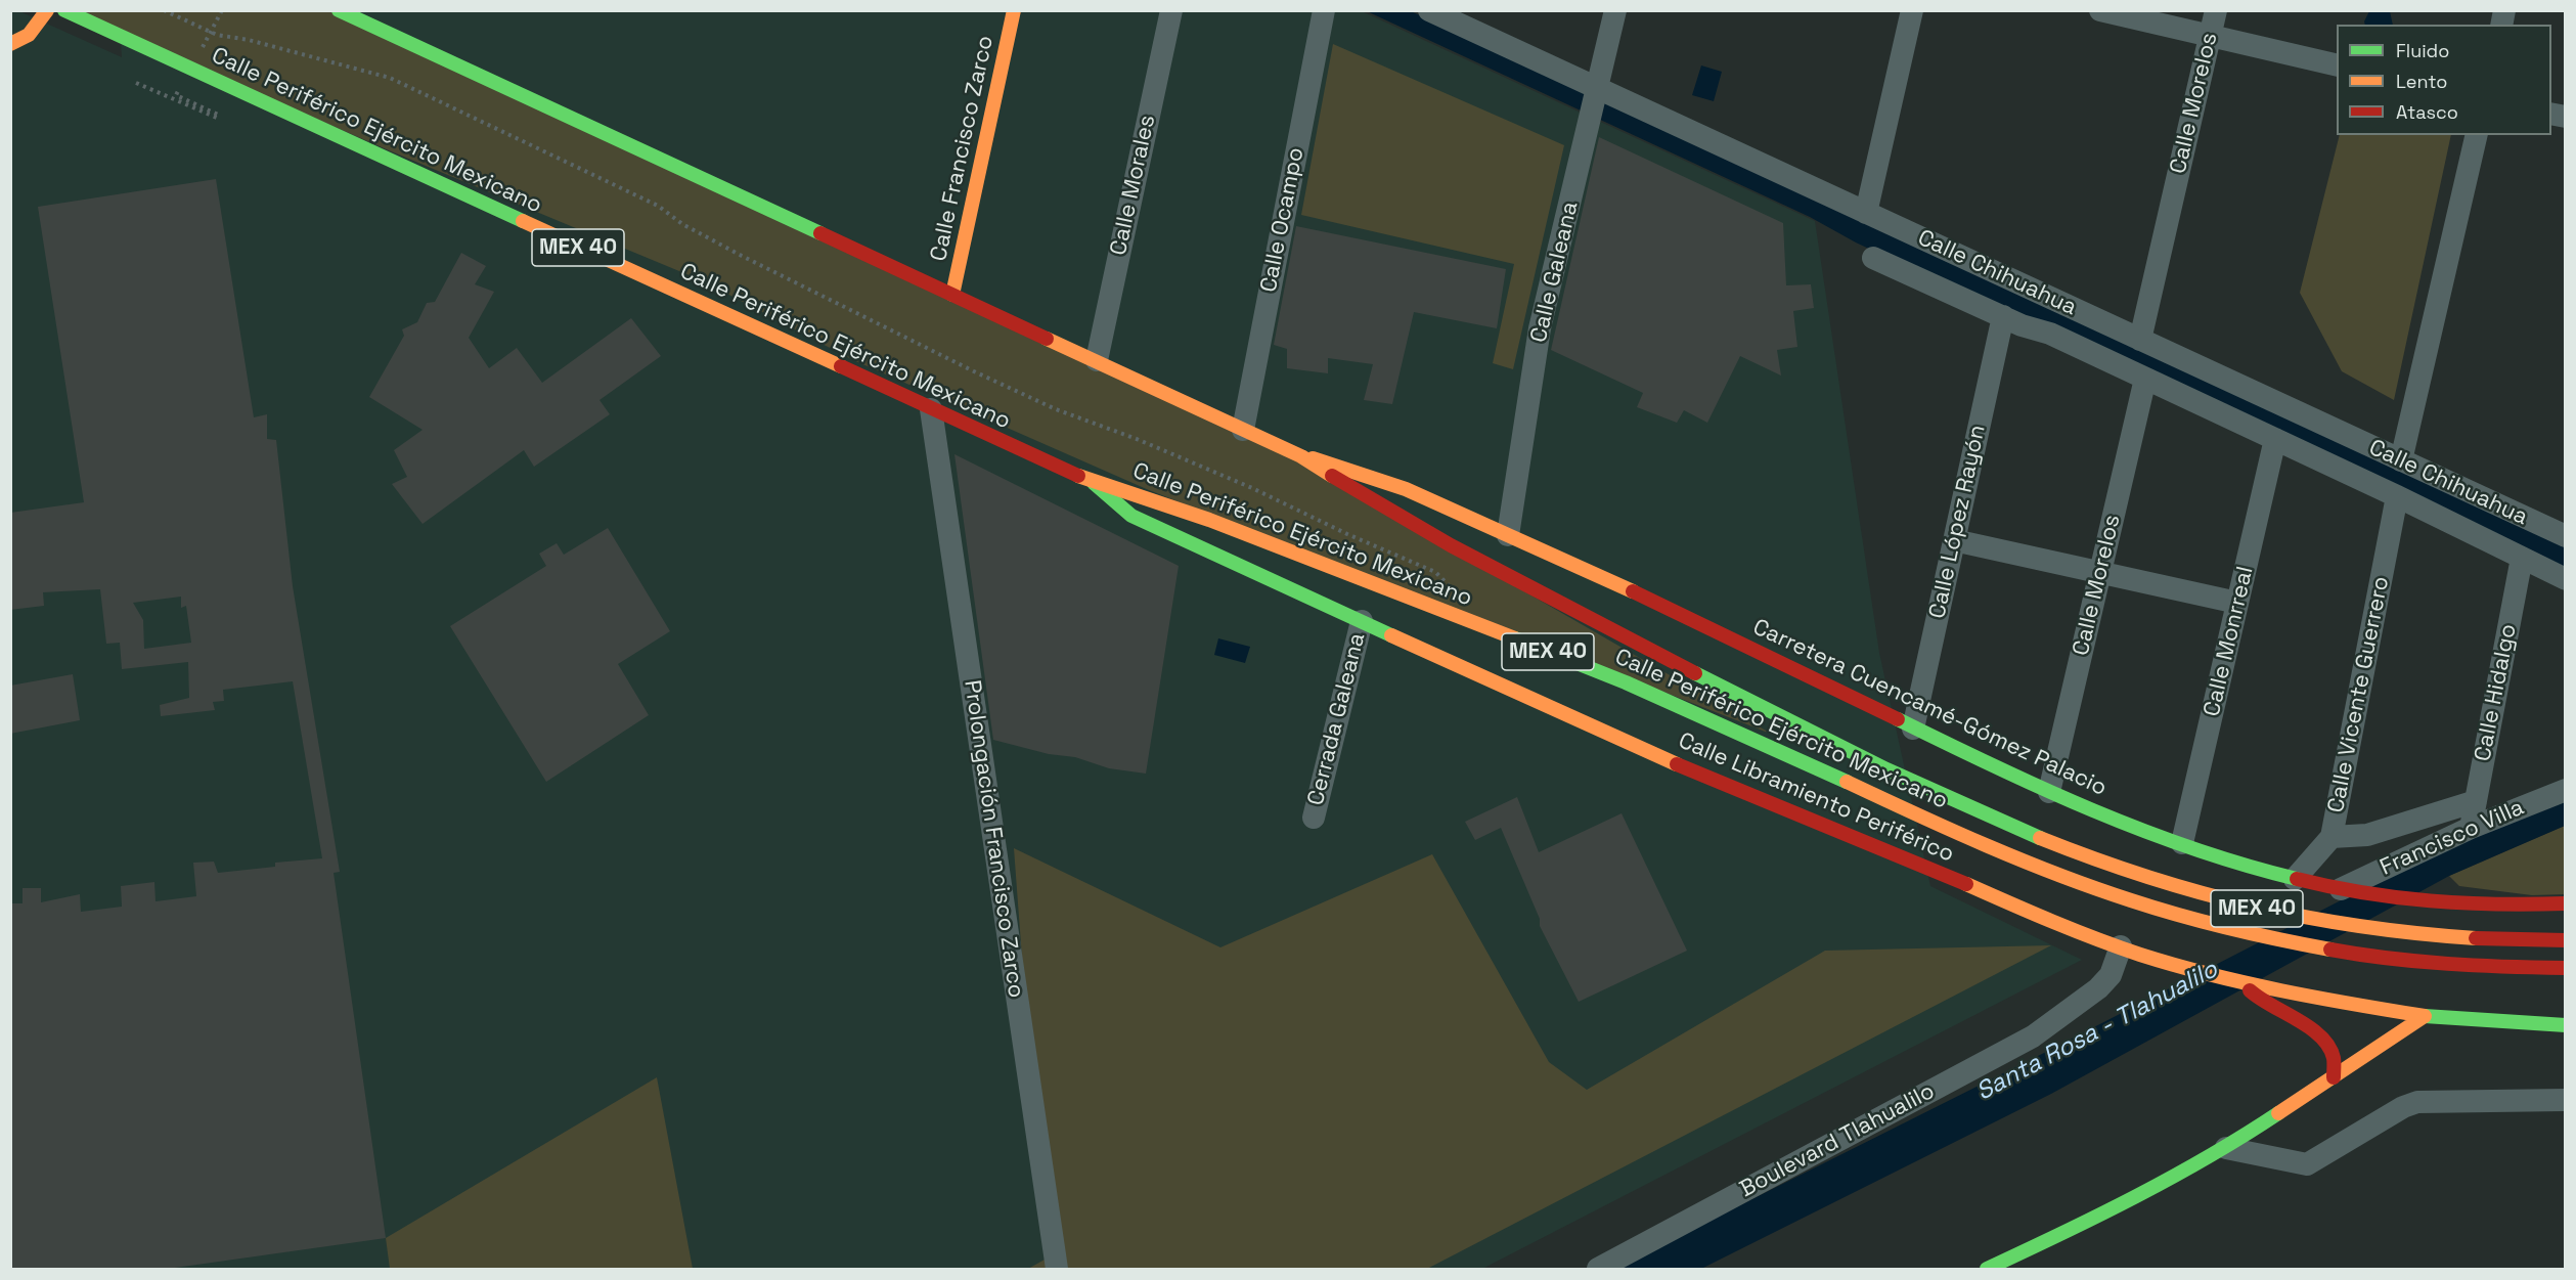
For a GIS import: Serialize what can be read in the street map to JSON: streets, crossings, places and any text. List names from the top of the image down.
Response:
{
  "streets": {
    "main road": [
      "Calle Periférico Ejército Mexicano",
      "Calle Francisco Zarco",
      "MEX 40",
      "Carretera Cuencamé-Gómez Palacio",
      "Calle Libramiento Periférico"
    ],
    "street": [
      "Calle Morelos",
      "Calle Morales",
      "Calle Ocampo",
      "Calle Galeana",
      "Calle Chihuahua",
      "Calle López Rayón",
      "Calle Monrreal",
      "Calle Hidalgo",
      "Calle Vicente Guerrero",
      "Cerrada Galeana",
      "Francisco Villa",
      "Prolongación Francisco Zarco",
      "Boulevard Tlahualilo"
    ]
  },
  "crossings": [
    ["Calle Morelos", "Calle Chihuahua"],
    ["Calle Morelos", "Carretera Cuencamé-Gómez Palacio"],
    ["Calle Periférico Ejército Mexicano", "Calle Francisco Zarco"],
    ["Calle Periférico Ejército Mexicano", "Calle Morales"],
    ["Calle Periférico Ejército Mexicano", "Calle Ocampo"],
    ["Calle Periférico Ejército Mexicano", "Carretera Cuencamé-Gómez Palacio"],
    ["Calle Periférico Ejército Mexicano", "Calle Libramiento Periférico"],
    ["Calle Periférico Ejército Mexicano", "Prolongación Francisco Zarco"],
    ["Calle Galeana", "Calle Chihuahua"],
    ["Calle Galeana", "Carretera Cuencamé-Gómez Palacio"],
    ["Calle López Rayón", "Carretera Cuencamé-Gómez Palacio"],
    ["Calle Monrreal", "Carretera Cuencamé-Gómez Palacio"],
    ["Calle Hidalgo", "Francisco Villa"],
    ["Calle Vicente Guerrero", "Carretera Cuencamé-Gómez Palacio"],
    ["Carretera Cuencamé-Gómez Palacio", "Francisco Villa"],
    ["Cerrada Galeana", "Calle Libramiento Periférico"],
    ["Calle Libramiento Periférico", "Boulevard Tlahualilo"]
  ],
  "water": ["Santa Rosa - Tlahualilo"],
  "legend": ["Fluido", "Lento", "Atasco"]
}
